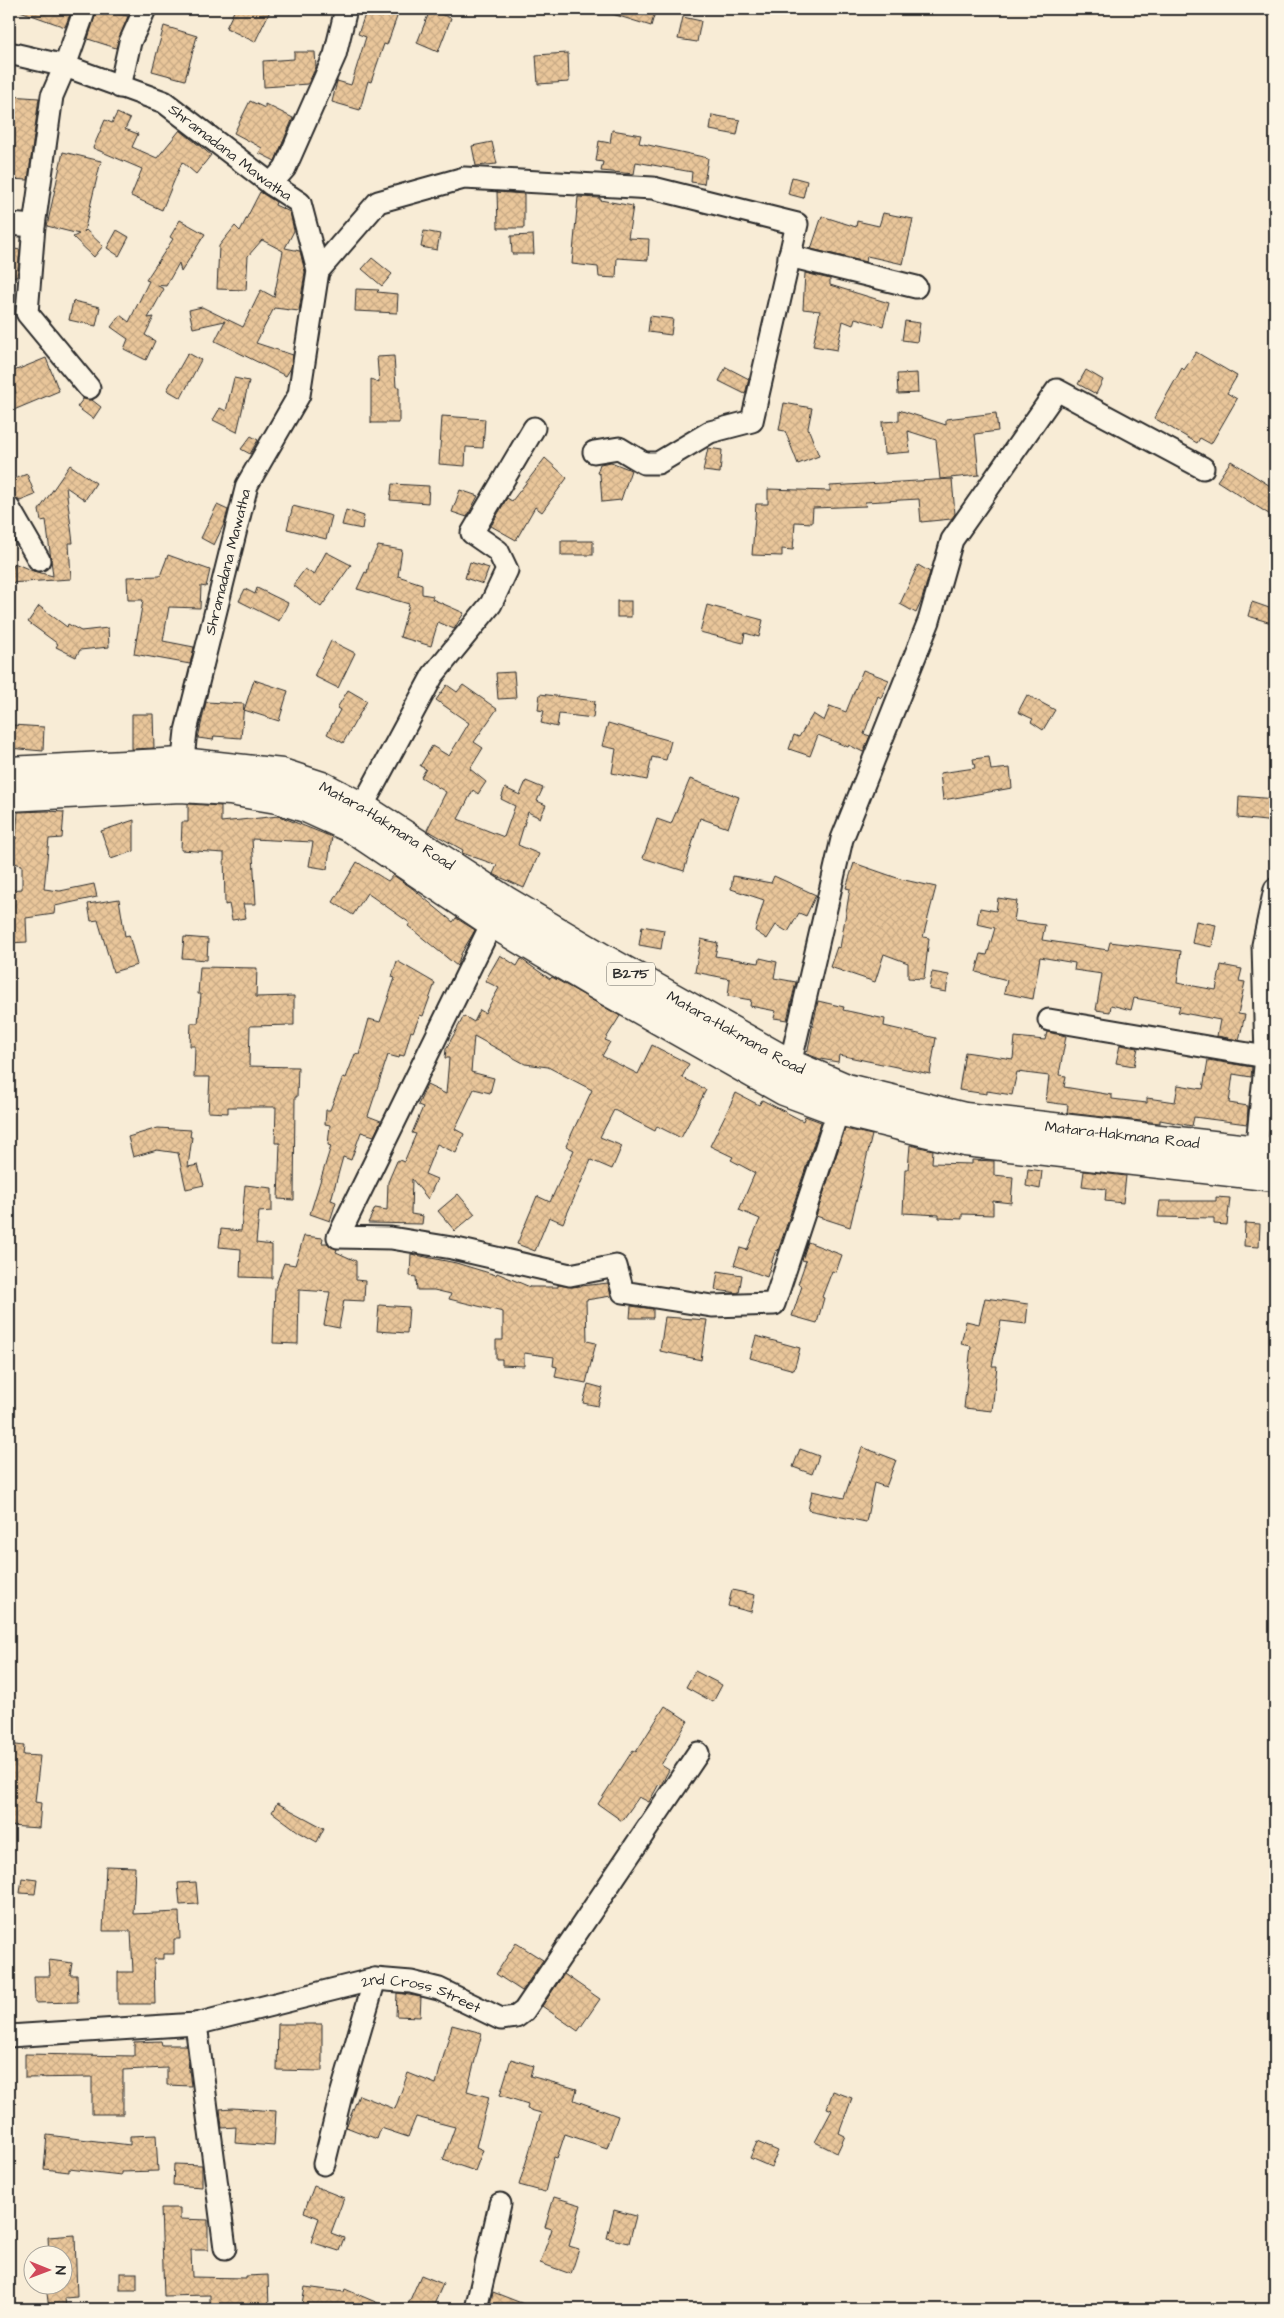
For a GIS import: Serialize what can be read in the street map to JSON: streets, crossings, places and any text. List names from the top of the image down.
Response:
{
  "streets": {
    "main road": ["Matara-Hakmana Road", "B275"],
    "street": ["Shramadana Mawatha", "2nd Cross Street"]
  },
  "crossings": [
    ["Shramadana Mawatha", "Matara-Hakmana Road"]
  ],
  "north": "right"
}
